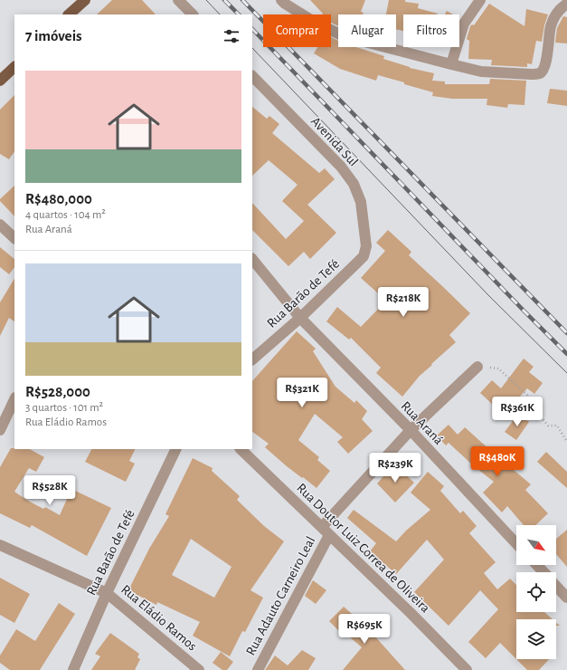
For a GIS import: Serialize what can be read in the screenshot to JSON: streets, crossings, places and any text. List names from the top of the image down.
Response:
{
  "streets": {
    "street": [
      "Avenida Sul",
      "Rua Barão de Tefé",
      "Rua Araná",
      "Rua Doutor Luiz Correa de Oliveira",
      "Rua Adauto Carneiro Leal",
      "Rua Eládio Ramos"
    ]
  },
  "crossings": [
    ["Avenida Sul", "Rua Barão de Tefé"],
    ["Rua Barão de Tefé", "Rua Araná"],
    ["Rua Barão de Tefé", "Rua Eládio Ramos"],
    ["Rua Araná", "Rua Adauto Carneiro Leal"],
    ["Rua Doutor Luiz Correa de Oliveira", "Rua Adauto Carneiro Leal"]
  ],
  "north": "bottom right",
  "page": {
    "chip": ["Comprar", "Alugar", "Filtros"],
    "heading": "7 imóveis",
    "list": [
      {
        "name": "R$480,000",
        "note": "4 quartos · 104 m² · Rua Araná"
      },
      {
        "name": "R$528,000",
        "note": "3 quartos · 101 m² · Rua Eládio Ramos"
      }
    ],
    "price": [
      "R$218K",
      "R$321K",
      "R$361K",
      "R$480K",
      "R$239K",
      "R$528K",
      "R$695K"
    ]
  }
}
